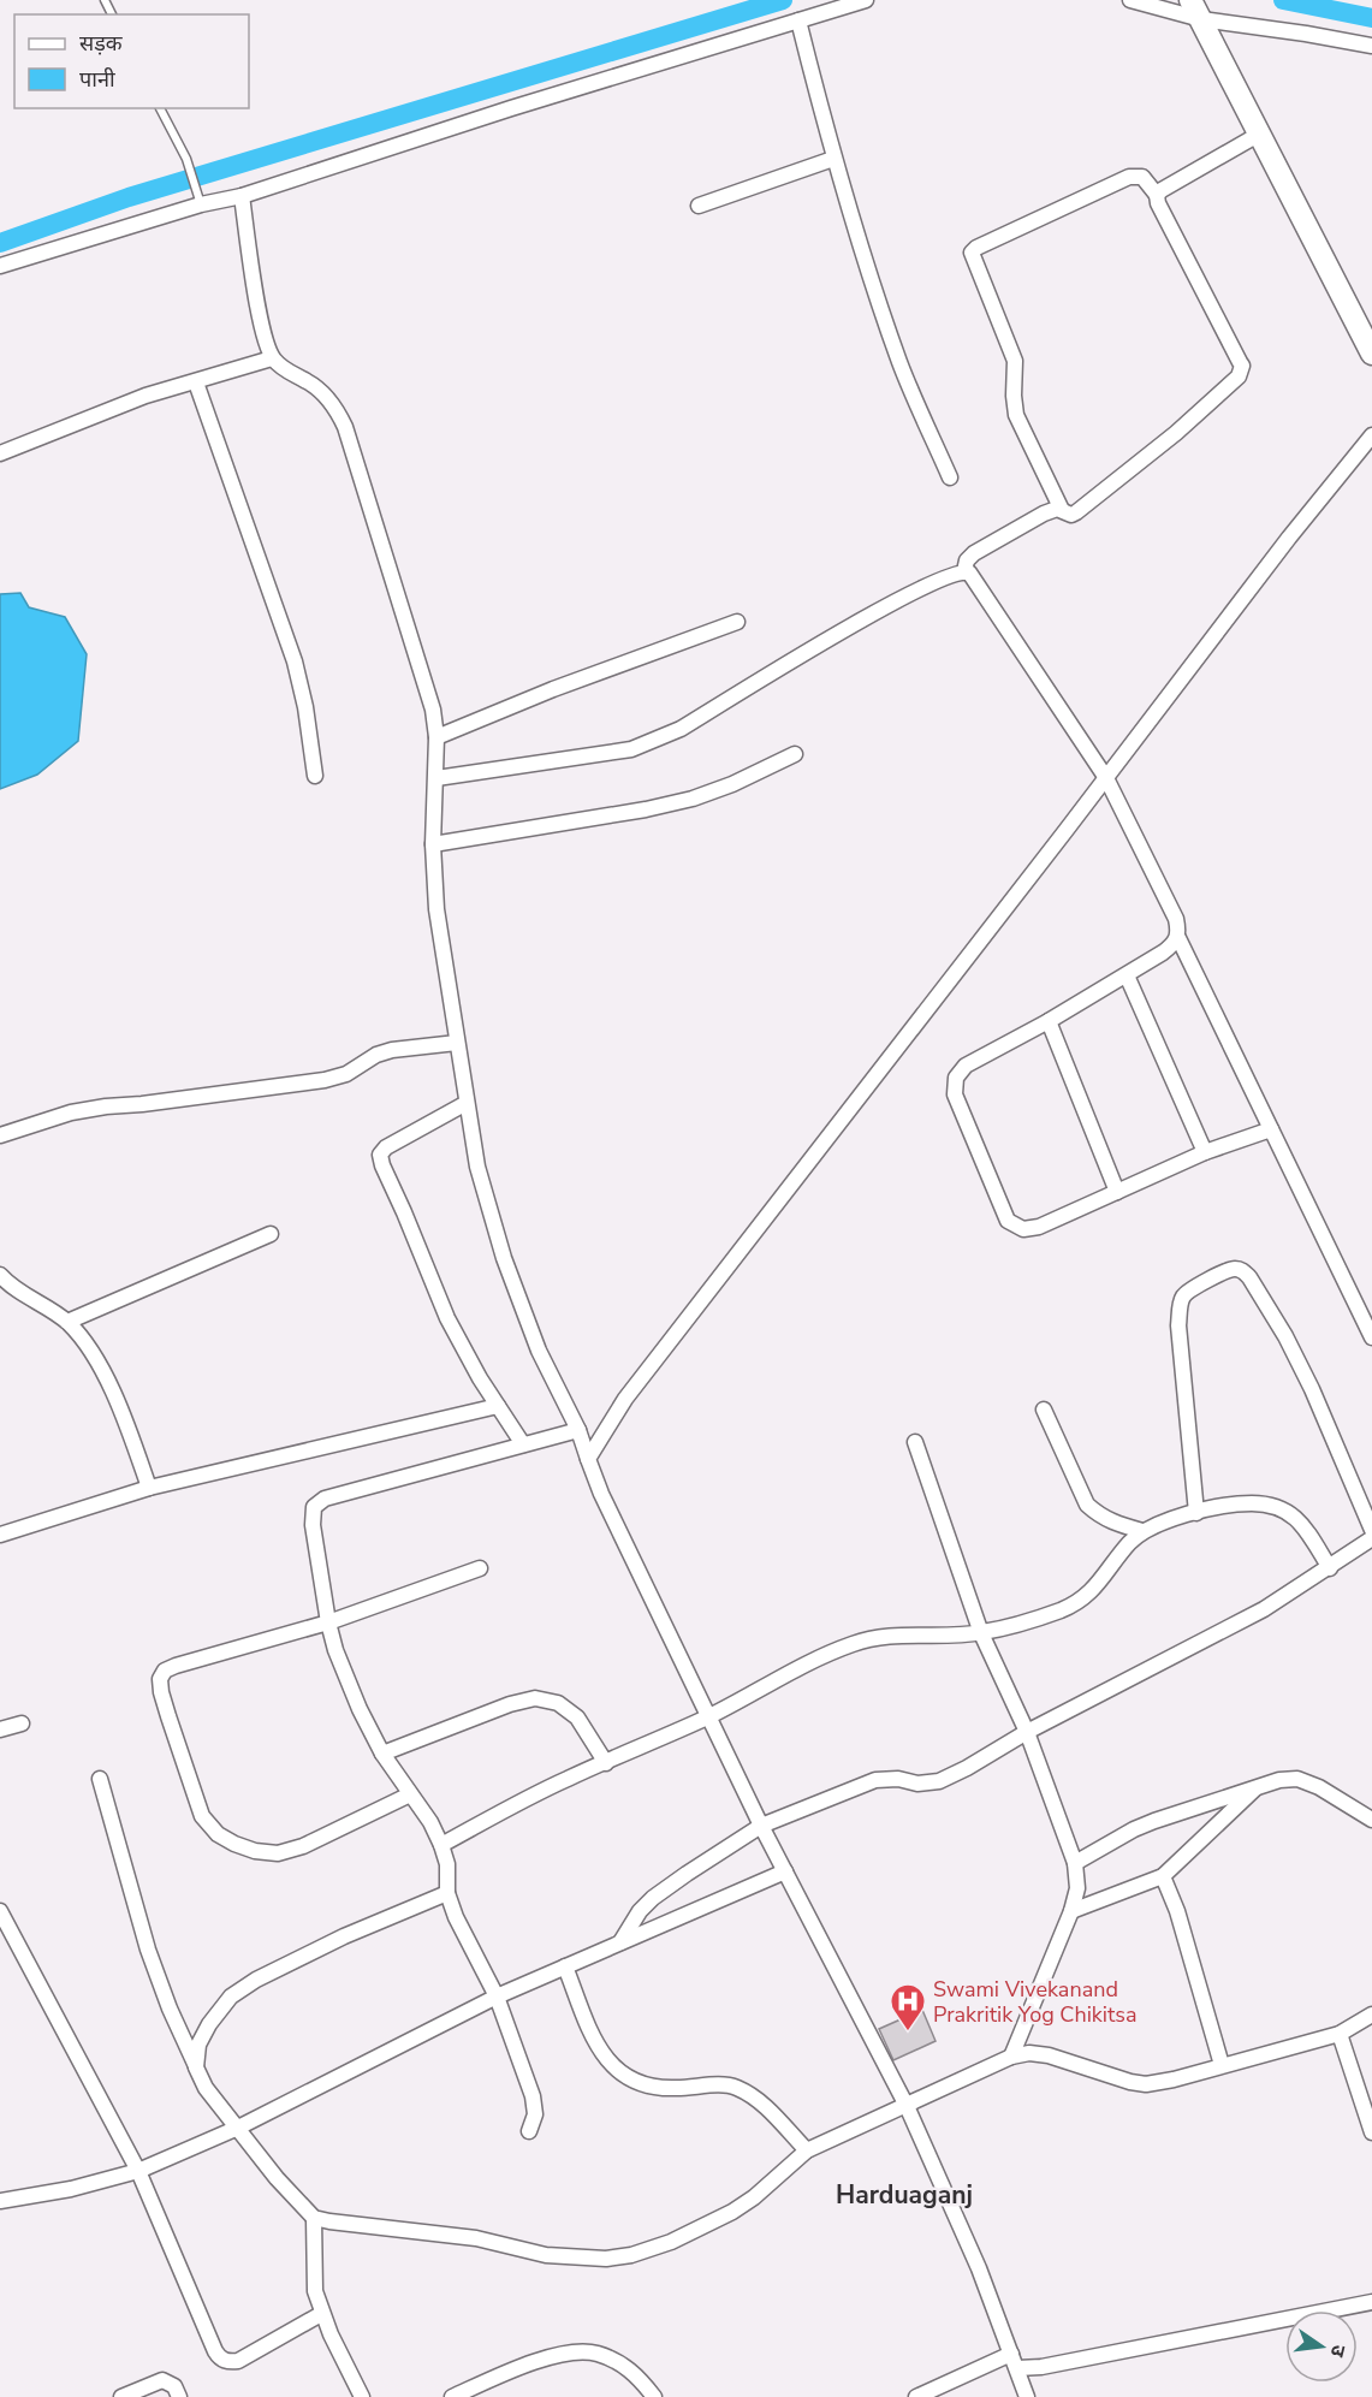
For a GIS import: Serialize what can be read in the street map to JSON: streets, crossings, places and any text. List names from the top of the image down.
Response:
{
  "districts": ["Harduaganj"],
  "places": {
    "hospital": ["Swami Vivekanand Prakritik Yog Chikitsa"]
  },
  "legend": ["सड़क", "पानी"],
  "north": "right"
}
